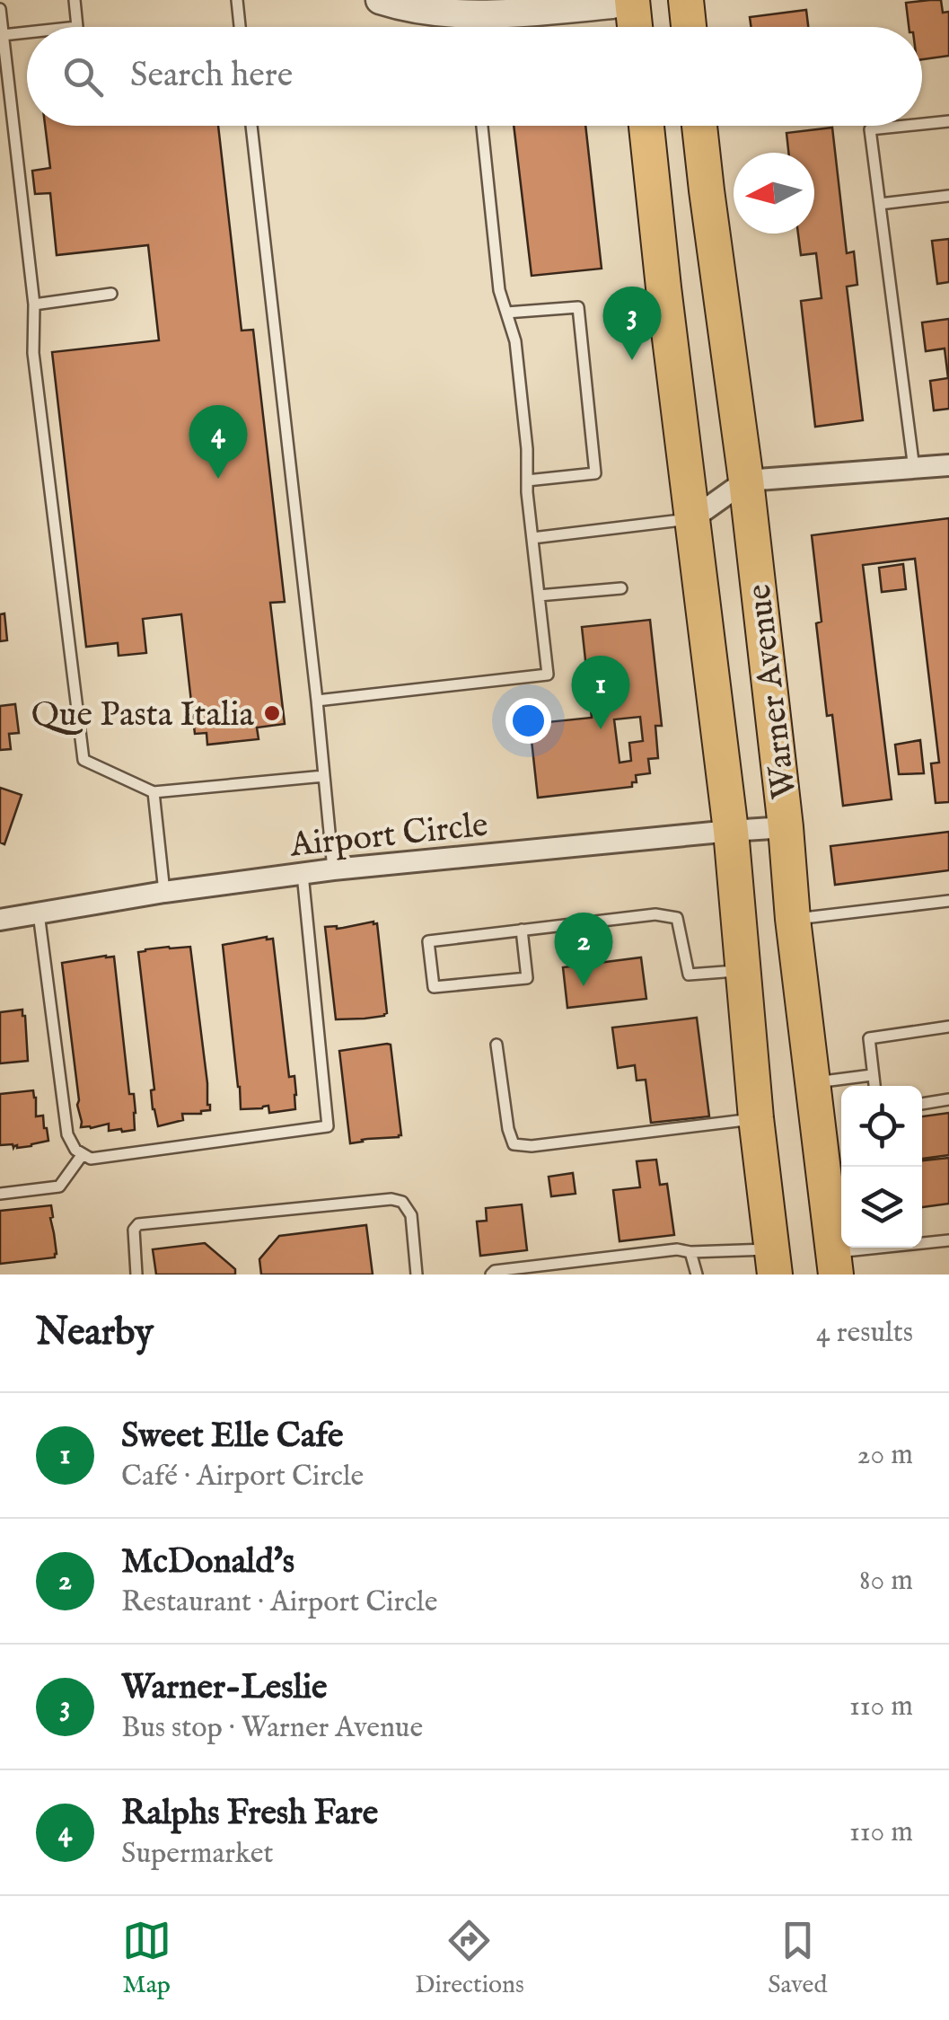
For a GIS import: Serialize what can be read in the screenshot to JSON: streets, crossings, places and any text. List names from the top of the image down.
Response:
{
  "streets": {
    "main road": ["Warner Avenue"],
    "street": ["Airport Circle"]
  },
  "crossings": [
    ["Warner Avenue", "Airport Circle"]
  ],
  "places": ["Que Pasta Italia"],
  "north": "left",
  "page": {
    "search": "Search here",
    "pins": [
      "3",
      "4",
      "1",
      "2"
    ],
    "heading": ["Nearby", "4 results"],
    "list": [
      {
        "mark": "1",
        "name": "Sweet Elle Cafe",
        "note": "Café · Airport Circle",
        "value": "20 m"
      },
      {
        "mark": "2",
        "name": "McDonald's",
        "note": "Restaurant · Airport Circle",
        "value": "80 m"
      },
      {
        "mark": "3",
        "name": "Warner-Leslie",
        "note": "Bus stop · Warner Avenue",
        "value": "110 m"
      },
      {
        "mark": "4",
        "name": "Ralphs Fresh Fare",
        "note": "Supermarket",
        "value": "110 m"
      }
    ],
    "nav": ["Map", "Directions", "Saved"]
  }
}
